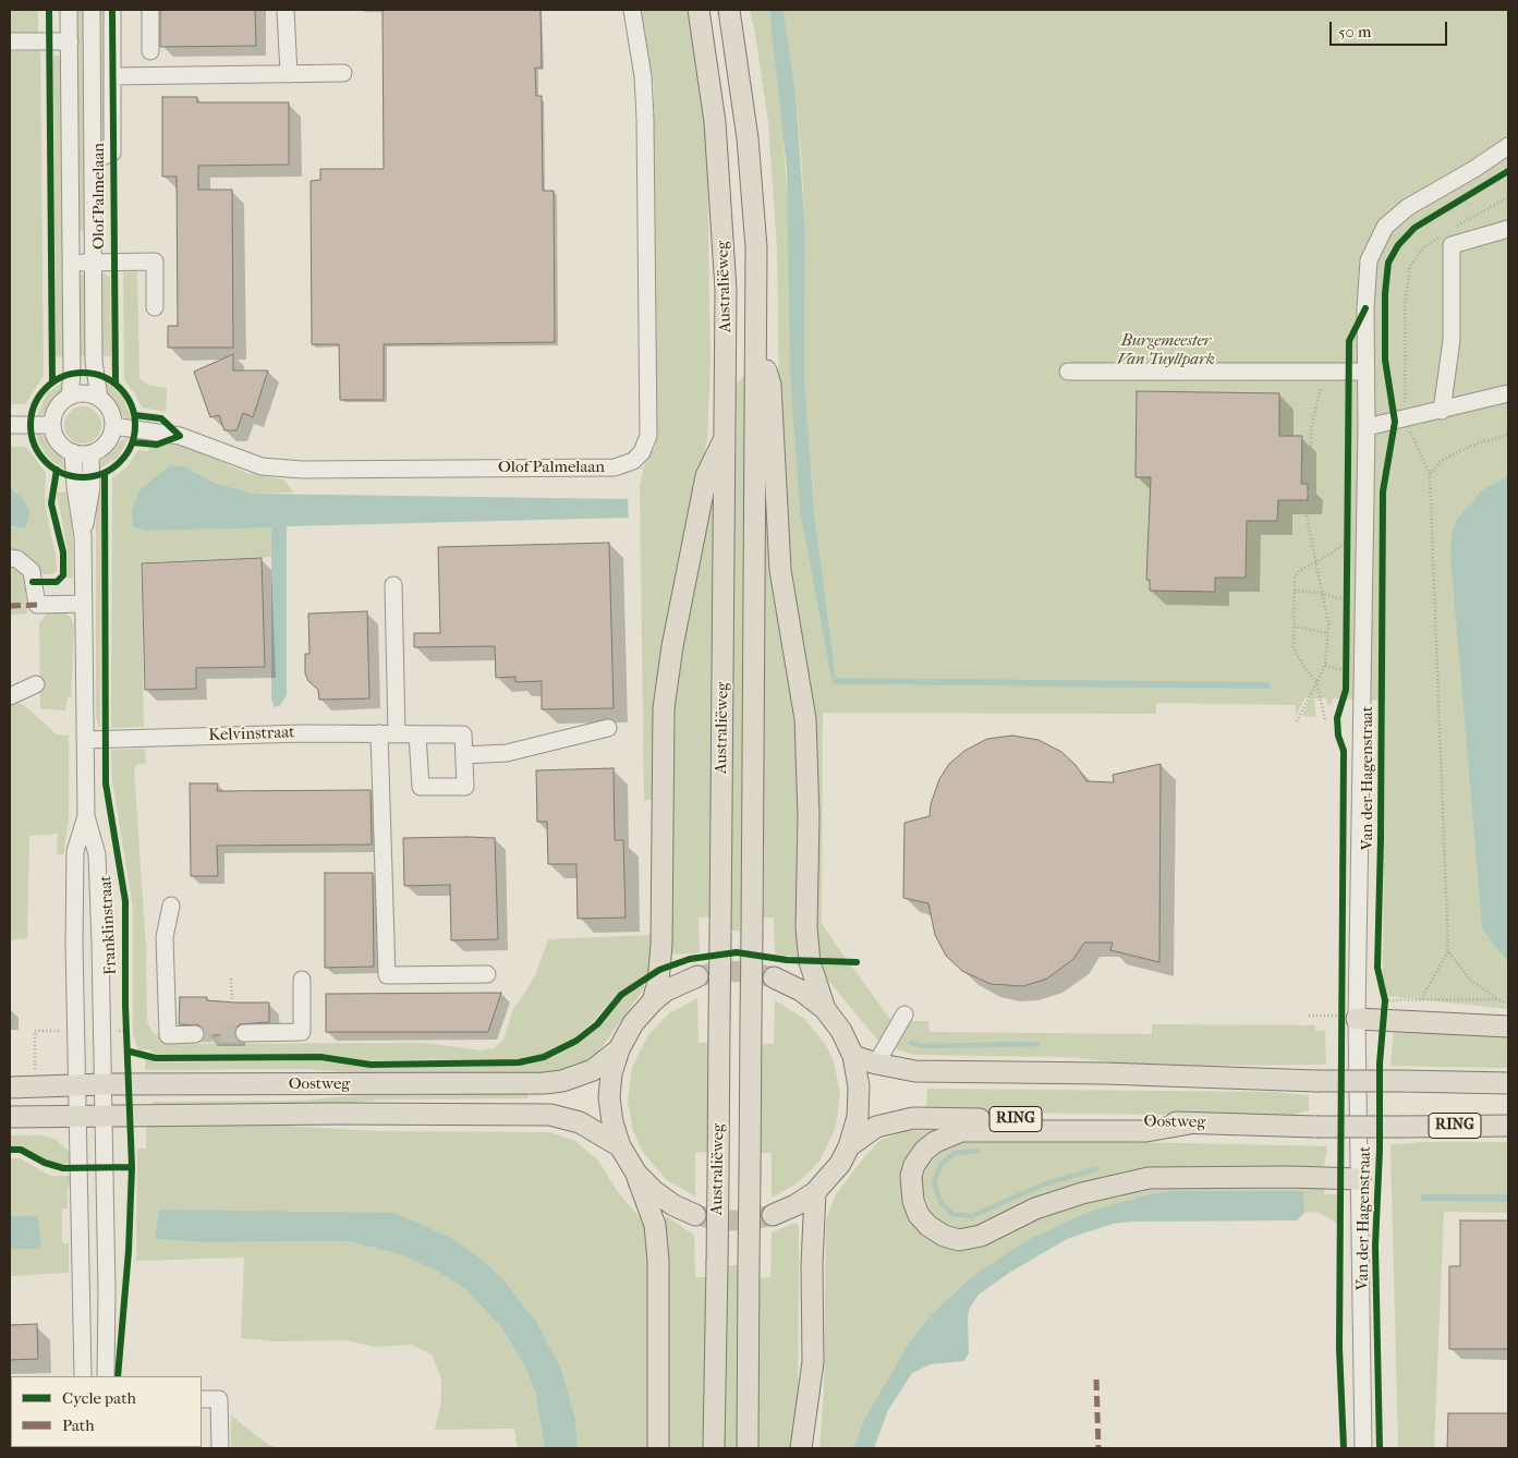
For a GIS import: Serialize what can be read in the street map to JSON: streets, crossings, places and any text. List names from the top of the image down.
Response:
{
  "streets": {
    "main road": ["Australiëweg", "Oostweg", "RING"],
    "street": [
      "Olof Palmelaan",
      "Kelvinstraat",
      "Van der Hagenstraat",
      "Franklinstraat"
    ]
  },
  "crossings": [
    ["Olof Palmelaan", "Franklinstraat"],
    ["Kelvinstraat", "Franklinstraat"],
    ["Franklinstraat", "Oostweg"],
    ["Oostweg", "RING"]
  ],
  "parks": ["Burgemeester Van Tuyllpark"],
  "legend": ["Cycle path", "Path"],
  "scale_bar": "50 m"
}
